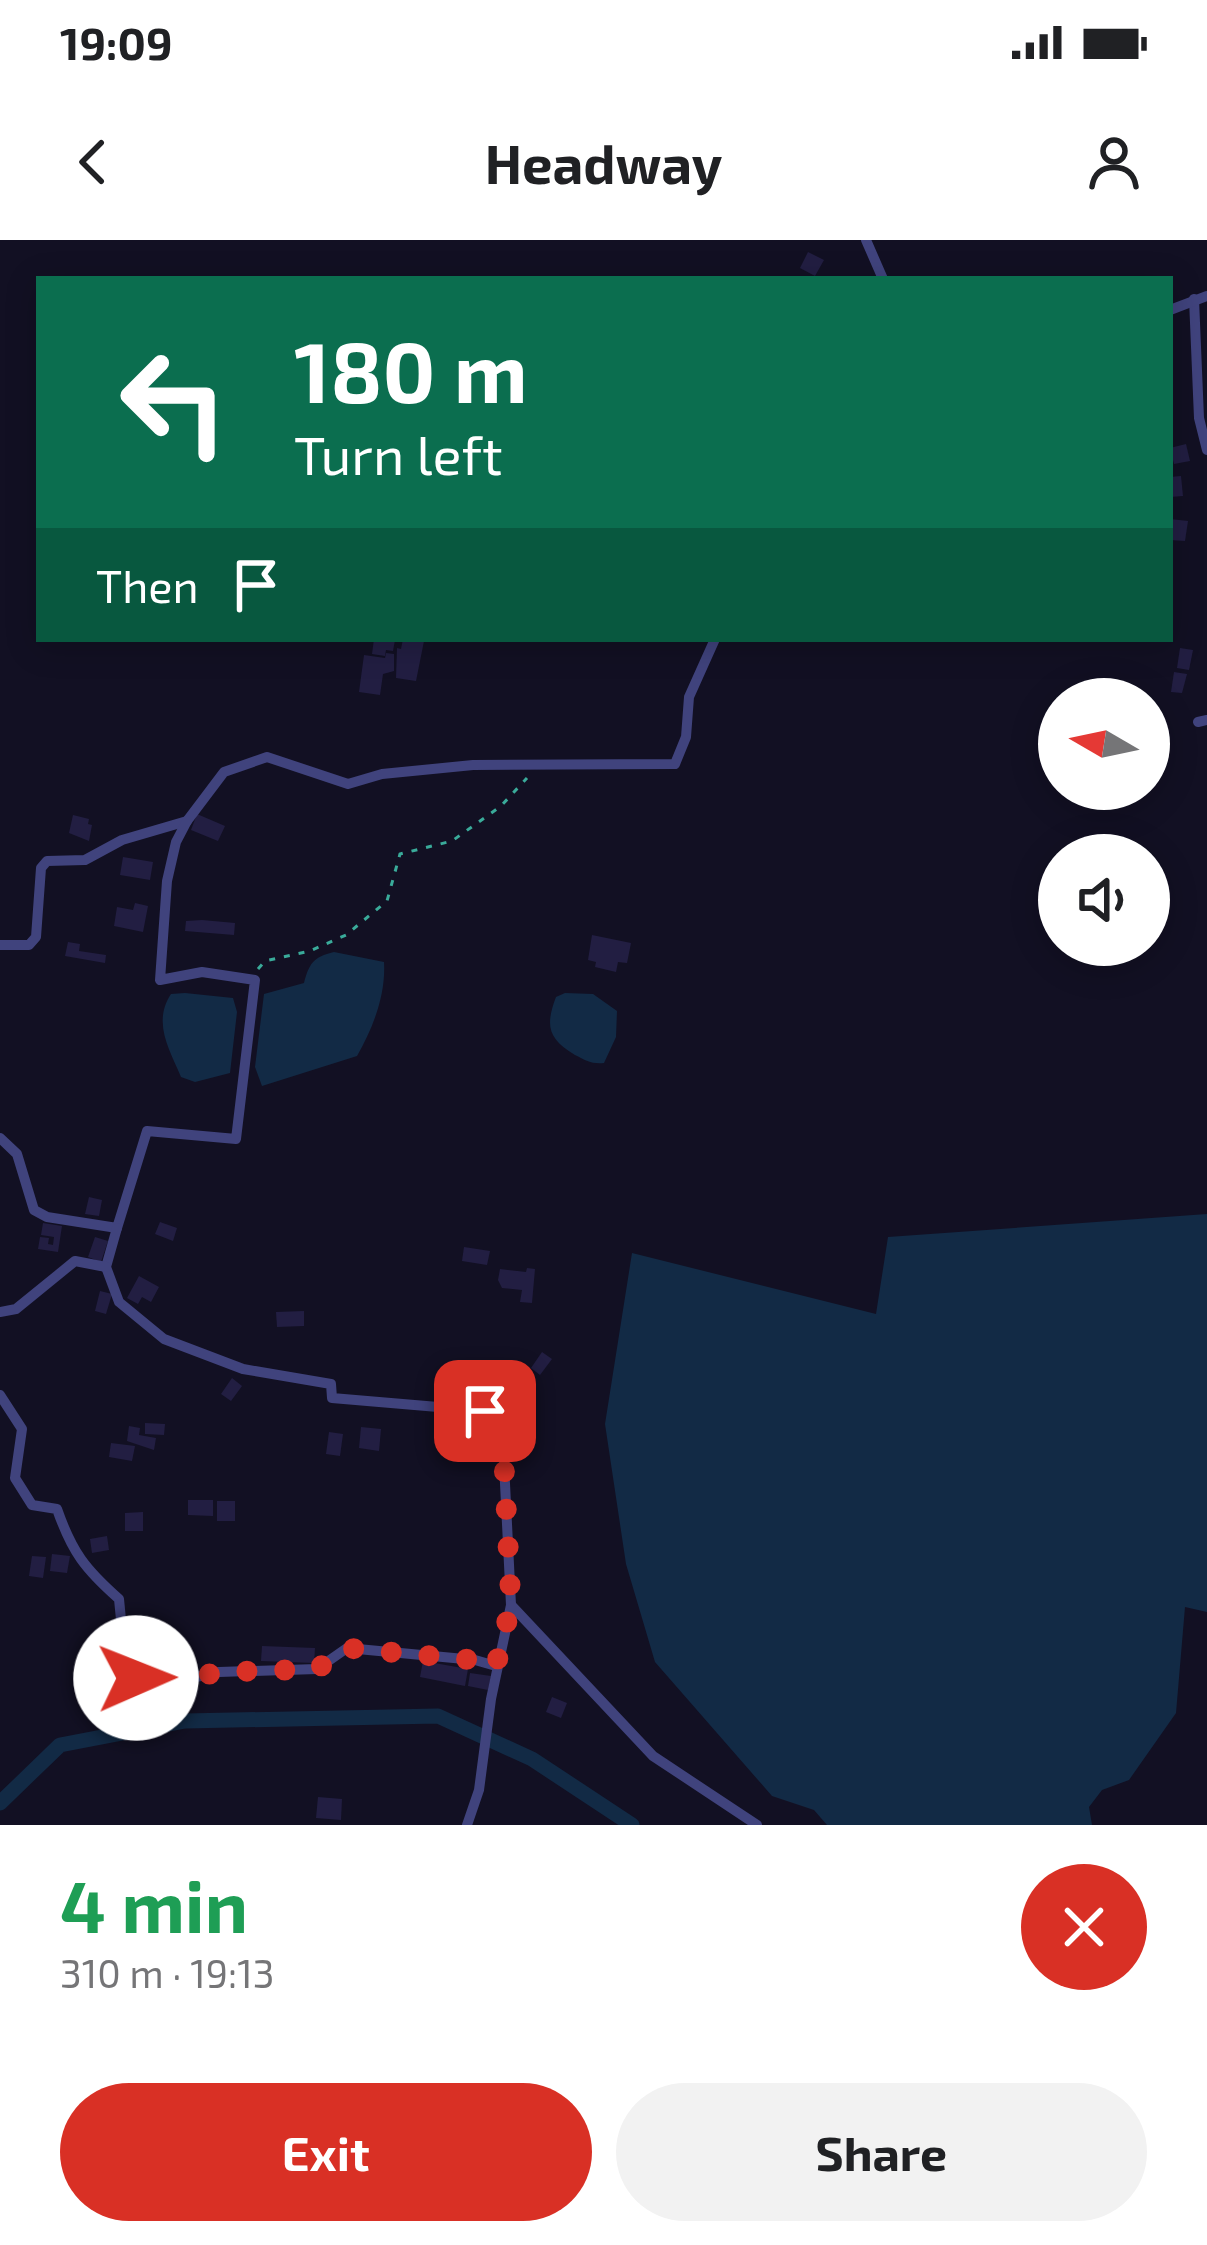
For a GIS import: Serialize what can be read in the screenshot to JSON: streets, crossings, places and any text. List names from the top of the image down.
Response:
{
  "north": "left",
  "page": {
    "status": "19:09",
    "header": "Headway",
    "turn": ["180 m", "Turn left"],
    "then": "Then",
    "heading": ["4 min", "310 m · 19:13"],
    "buttons": ["Exit", "Share"]
  }
}
